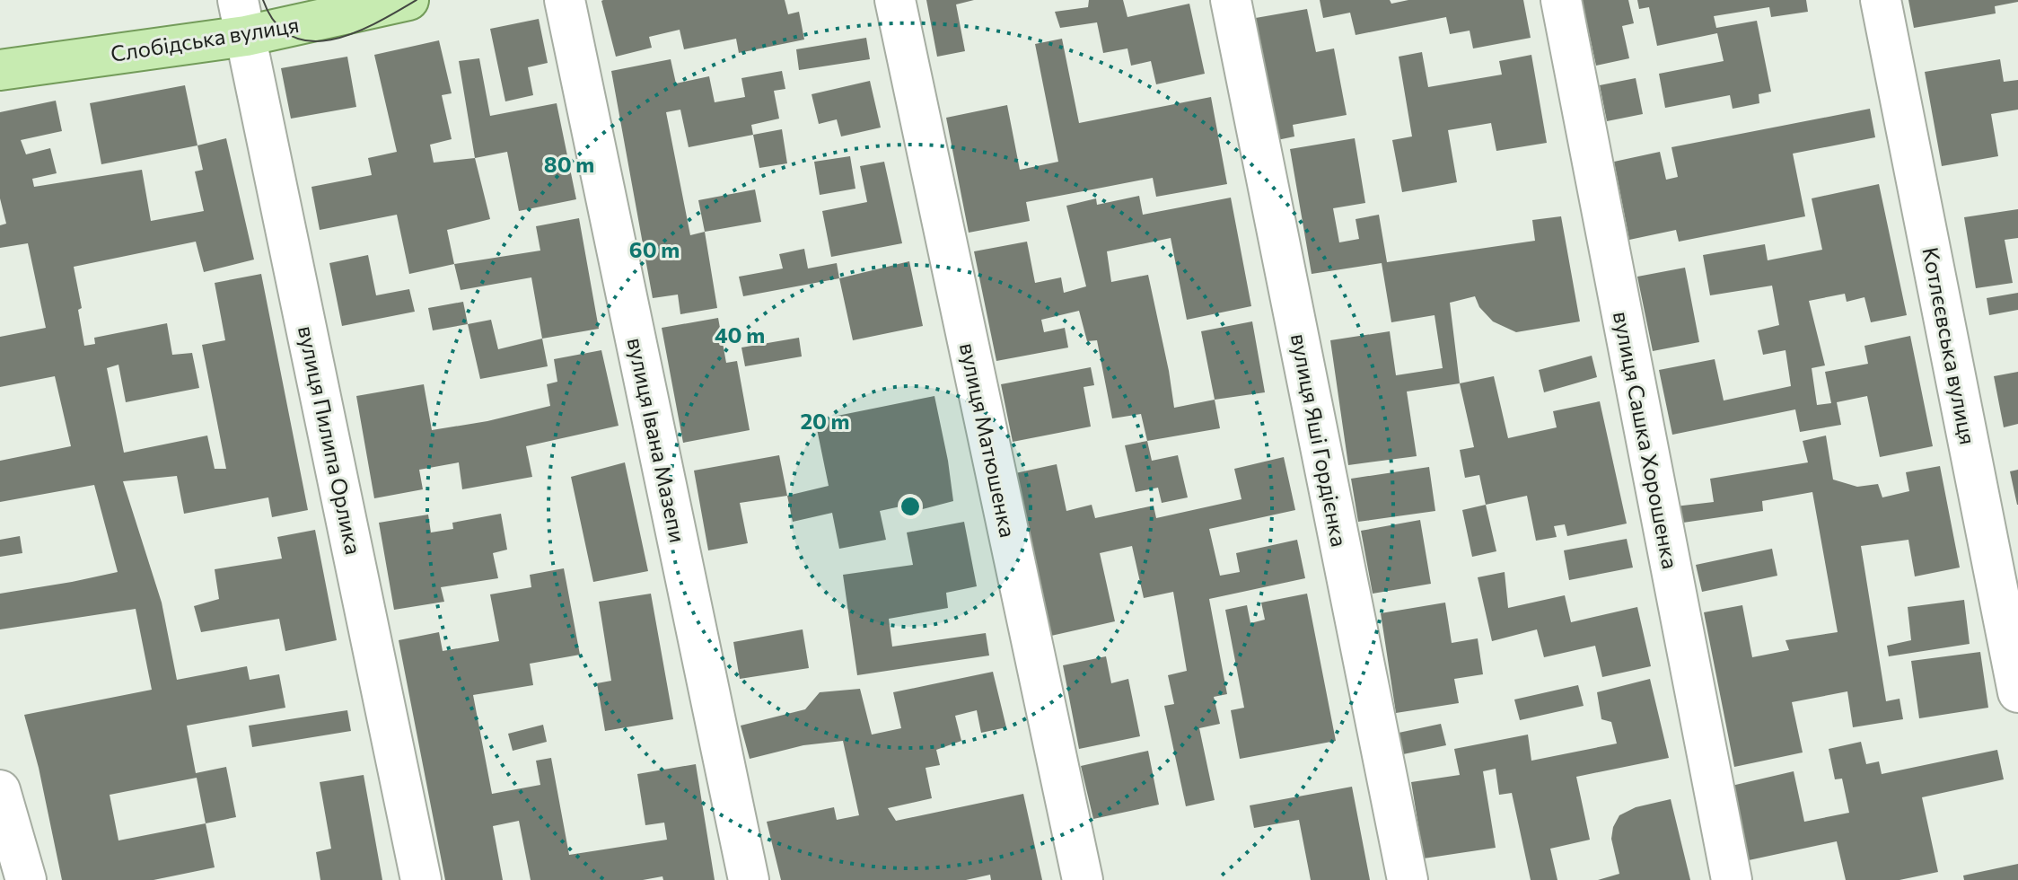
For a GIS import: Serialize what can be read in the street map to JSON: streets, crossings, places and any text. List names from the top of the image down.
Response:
{
  "streets": {
    "main road": ["Слобідська вулиця"],
    "street": [
      "Котлєєвська вулиця",
      "вулиця Пилипа Орлика",
      "вулиця Івана Мазепи",
      "вулиця Матюшенка",
      "вулиця Яші Гордієнка",
      "вулиця Сашка Хорошенка"
    ]
  },
  "crossings": [
    ["Слобідська вулиця", "вулиця Пилипа Орлика"]
  ],
  "rings": [
    "80 m",
    "60 m",
    "40 m",
    "20 m"
  ]
}
